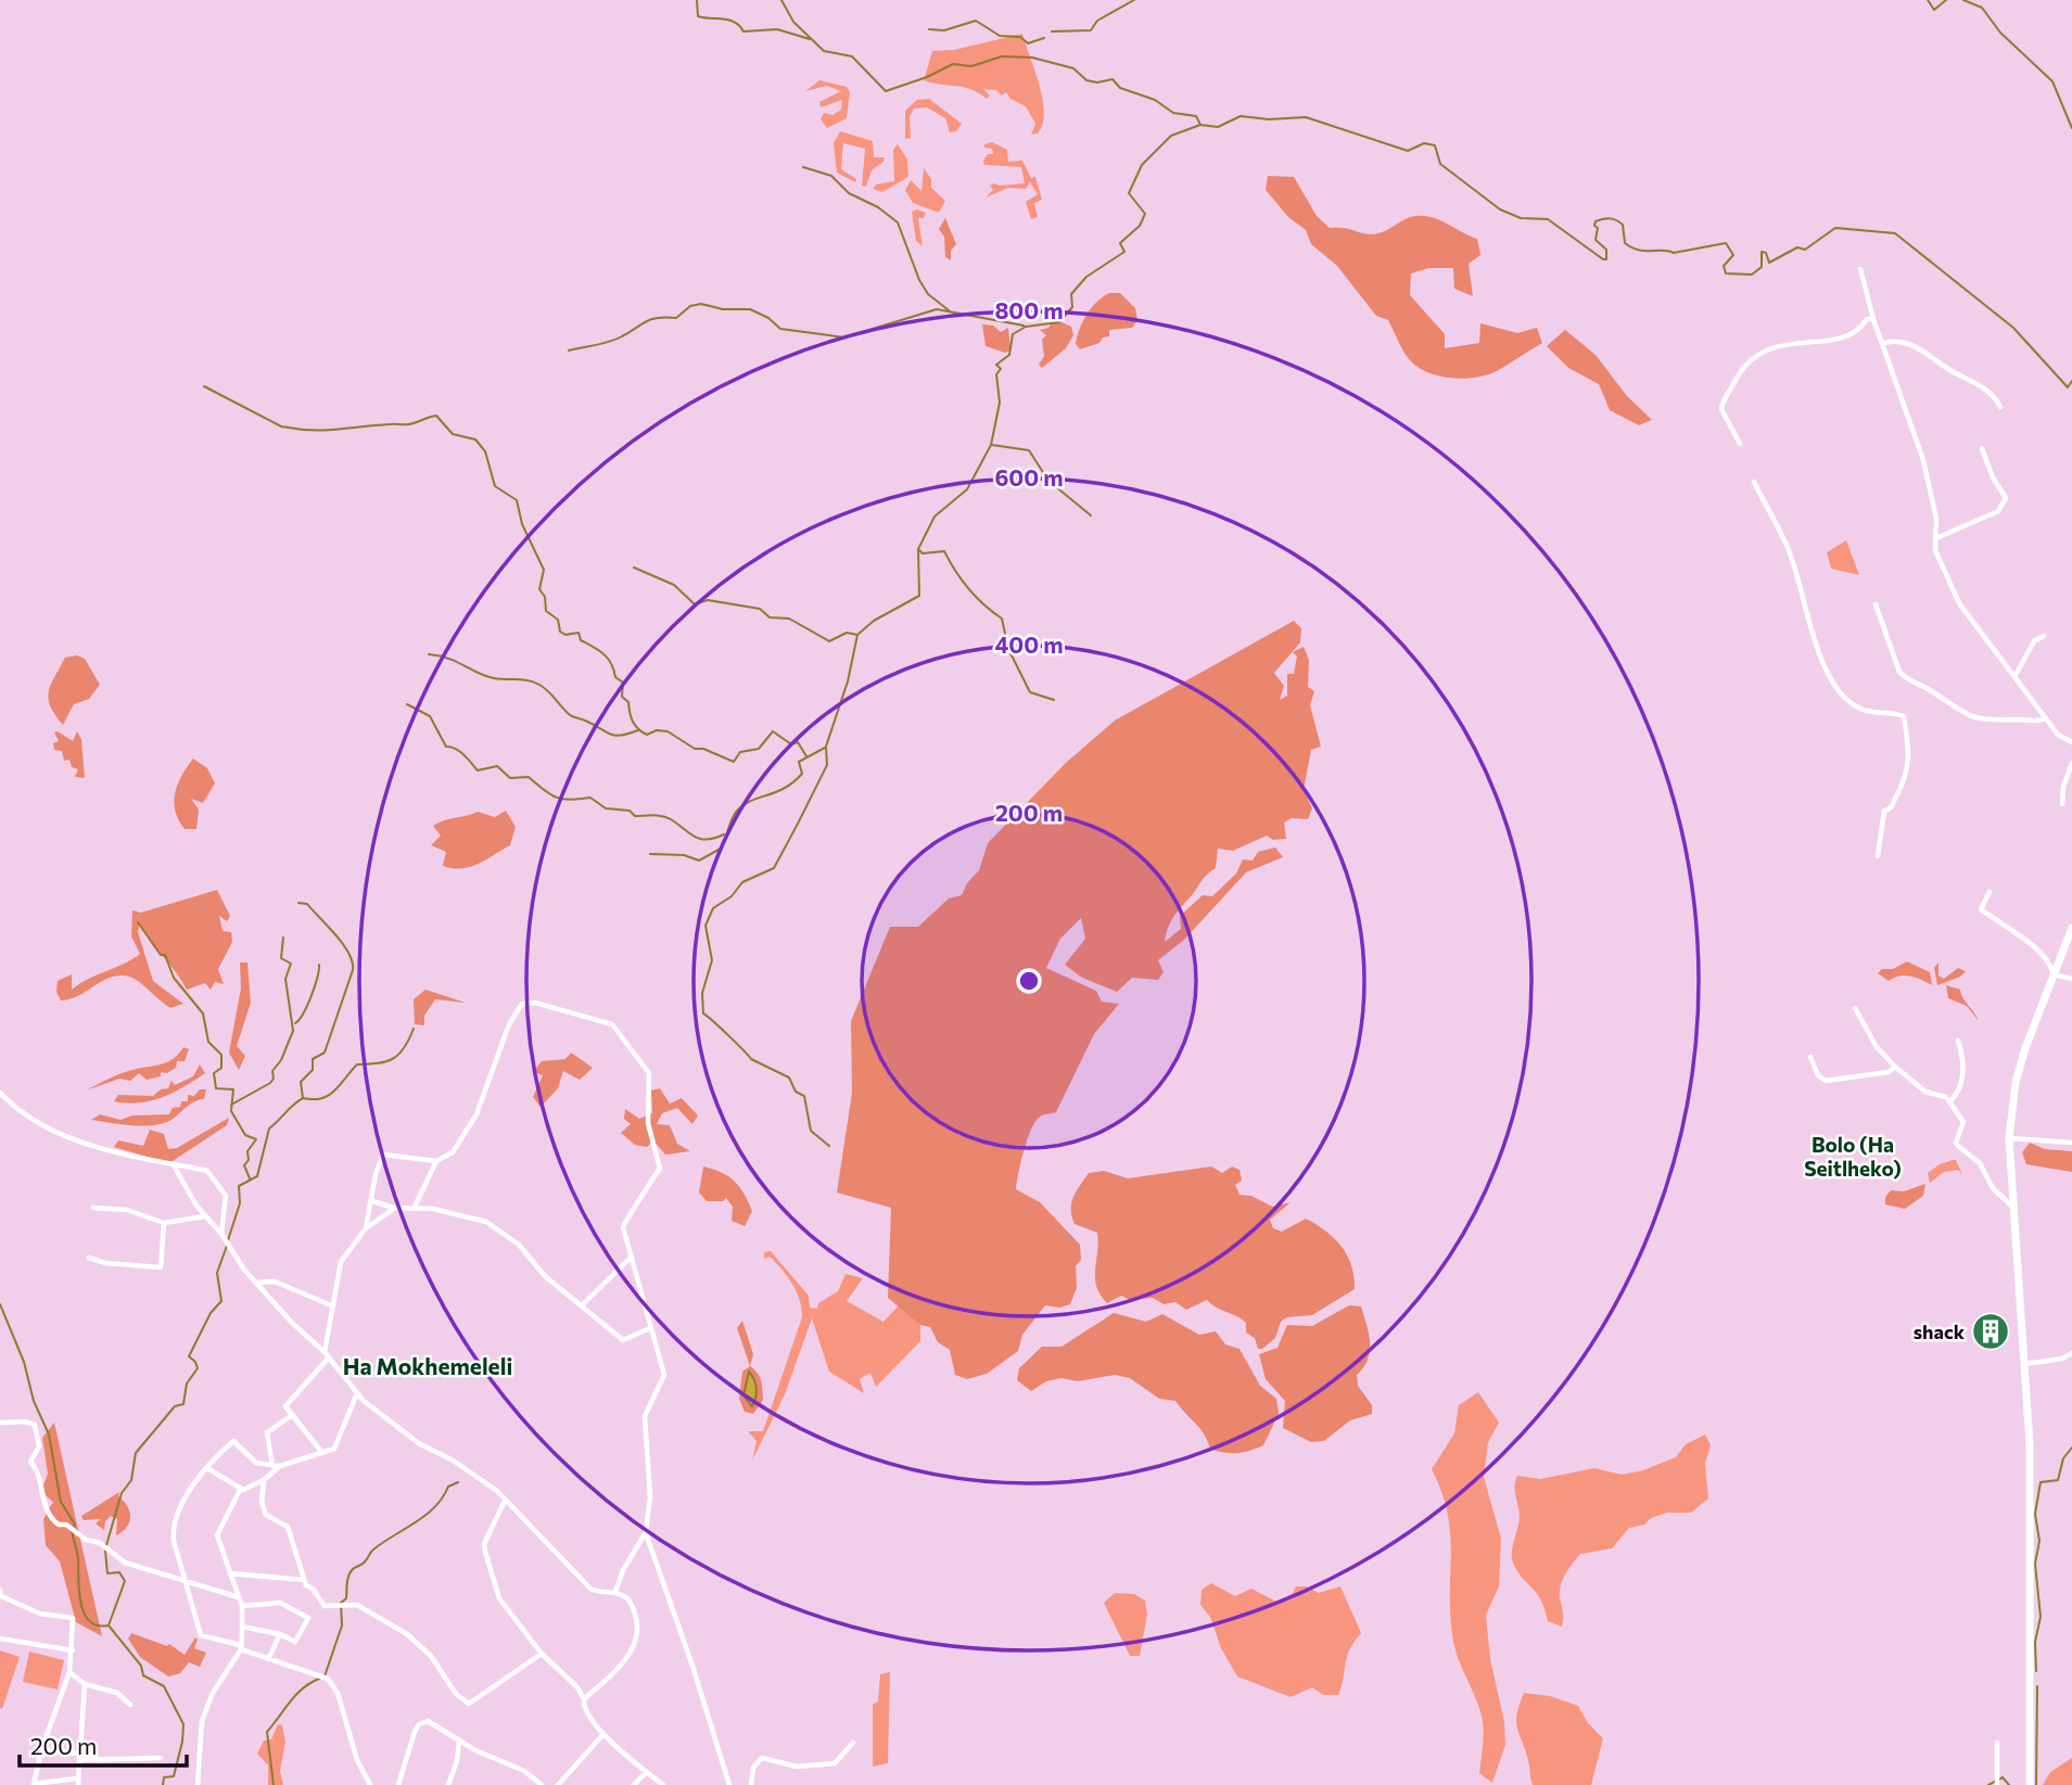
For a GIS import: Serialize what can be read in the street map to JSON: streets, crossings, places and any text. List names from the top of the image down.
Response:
{
  "districts": ["Bolo (Ha Seitlheko)", "Ha Mokhemeleli"],
  "places": {
    "building": ["shack"]
  },
  "scale_bar": "200 m",
  "rings": [
    "800 m",
    "600 m",
    "400 m",
    "200 m"
  ]
}
